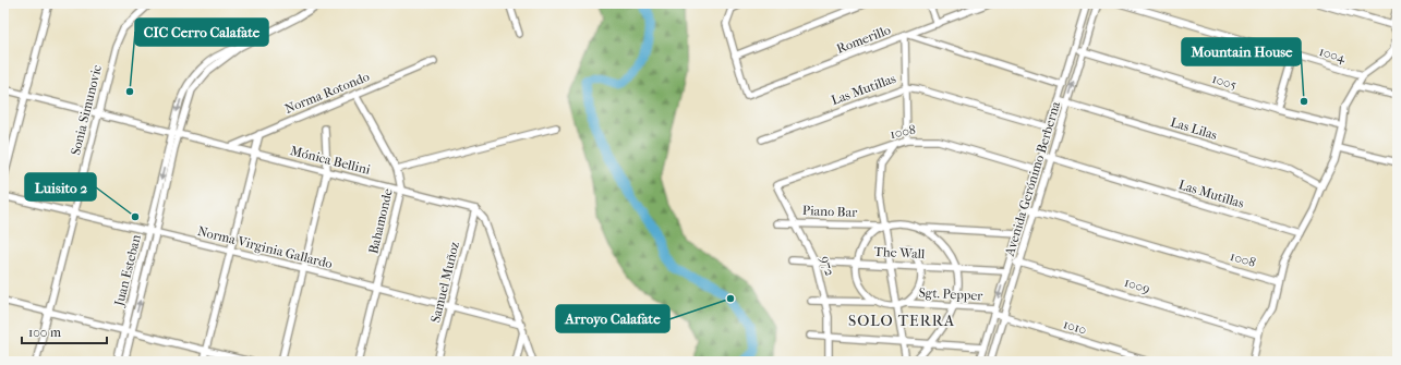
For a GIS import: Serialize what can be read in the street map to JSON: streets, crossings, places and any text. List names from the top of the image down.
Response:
{
  "streets": {
    "street": [
      "Romerillo",
      "1004",
      "1005",
      "Las Mutillas",
      "Norma Rotondo",
      "Sonia Simunovic",
      "Las Lilas",
      "1008",
      "Mónica Bellini",
      "Avenida Gerónimo Berberna",
      "Piano Bar",
      "Bahamonde",
      "Norma Virginia Gallardo",
      "The Wall",
      "972",
      "Juan Esteban",
      "Samuel Muñoz",
      "1009",
      "Sgt. Pepper",
      "1010"
    ]
  },
  "crossings": [
    ["1005", "Avenida Gerónimo Berberna"],
    ["Las Mutillas", "Avenida Gerónimo Berberna"],
    ["Norma Rotondo", "Mónica Bellini"],
    ["Norma Rotondo", "Bahamonde"],
    ["Sonia Simunovic", "Mónica Bellini"],
    ["Sonia Simunovic", "Norma Virginia Gallardo"],
    ["Las Lilas", "Avenida Gerónimo Berberna"],
    ["1008", "Avenida Gerónimo Berberna"],
    ["1008", "972"],
    ["Mónica Bellini", "Bahamonde"],
    ["Mónica Bellini", "Juan Esteban"],
    ["Mónica Bellini", "Samuel Muñoz"],
    ["Avenida Gerónimo Berberna", "The Wall"],
    ["Avenida Gerónimo Berberna", "1009"],
    ["Avenida Gerónimo Berberna", "Sgt. Pepper"],
    ["Avenida Gerónimo Berberna", "1010"],
    ["Piano Bar", "972"],
    ["Bahamonde", "Norma Virginia Gallardo"],
    ["Norma Virginia Gallardo", "Juan Esteban"],
    ["Norma Virginia Gallardo", "Samuel Muñoz"],
    ["The Wall", "972"],
    ["Sgt. Pepper", "1010"]
  ],
  "districts": ["SOLO TERRA"],
  "places": [
    "CIC Cerro Calafate",
    "Mountain House",
    "Luisito 2",
    "Arroyo Calafate"
  ],
  "scale_bar": "100 m"
}
